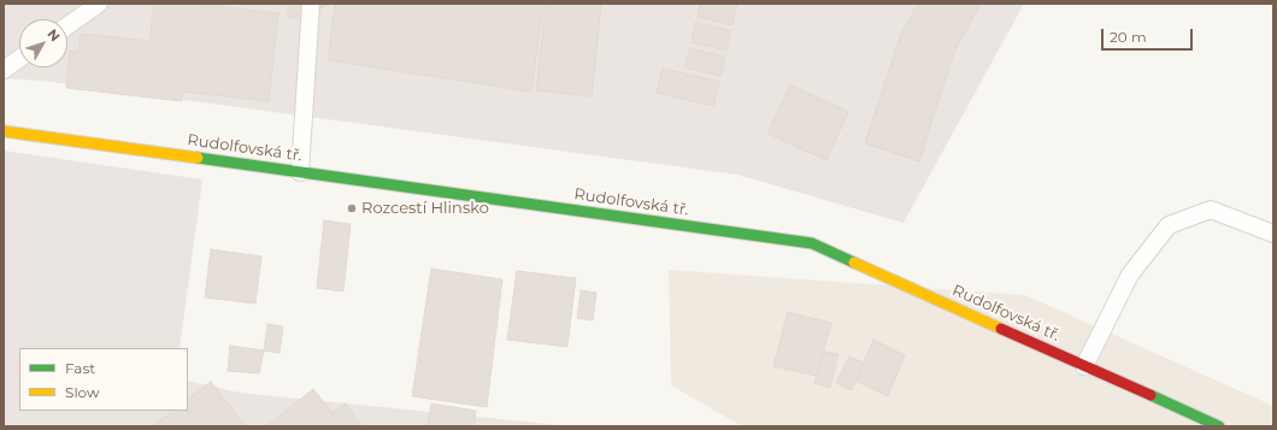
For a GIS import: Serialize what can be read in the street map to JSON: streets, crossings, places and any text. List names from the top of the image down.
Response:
{
  "streets": {
    "main road": ["Rudolfovská tř."]
  },
  "places": ["Rozcestí Hlinsko"],
  "legend": ["Fast", "Slow"],
  "scale_bar": "20 m",
  "north": "top right"
}
